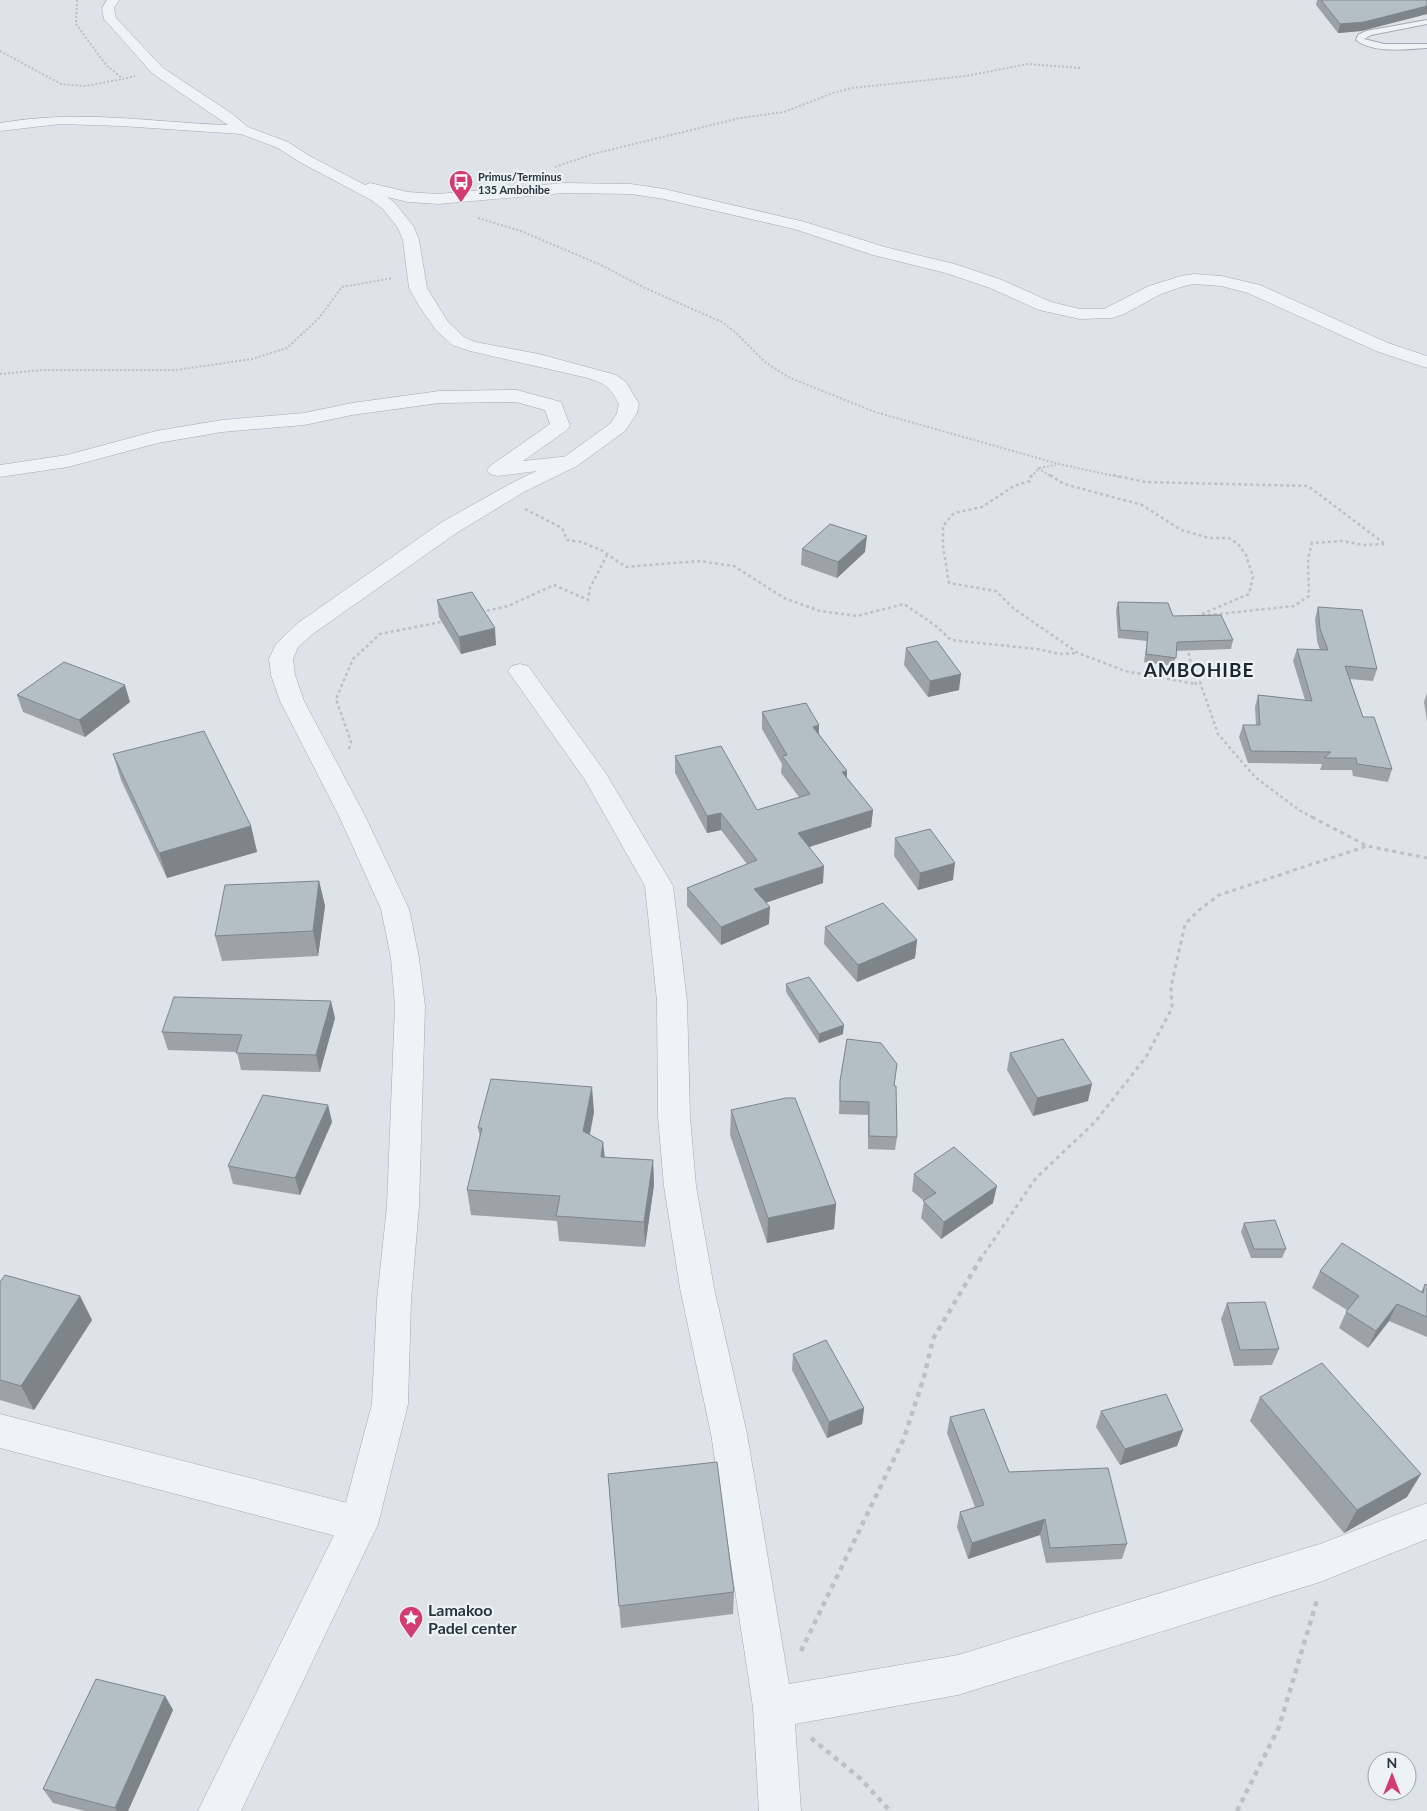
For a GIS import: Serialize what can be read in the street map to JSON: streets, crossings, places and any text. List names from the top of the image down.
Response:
{
  "districts": ["AMBOHIBE"],
  "places": {
    "bus stop": ["Primus/Terminus 135 Ambohibe"],
    "place": ["Lamakoo Padel center"]
  },
  "north": "top"
}
